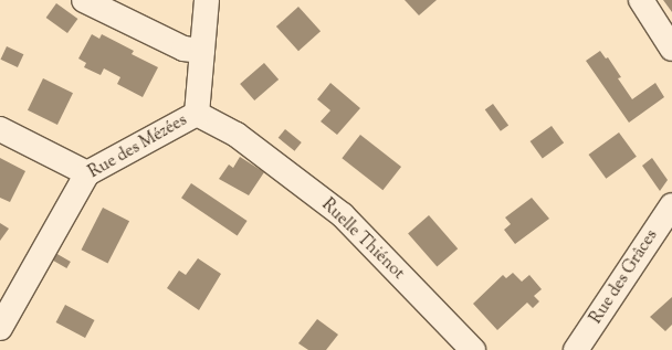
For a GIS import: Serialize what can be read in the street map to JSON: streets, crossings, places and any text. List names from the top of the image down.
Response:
{
  "streets": {
    "street": ["Rue des Mézées", "Ruelle Thiénot", "Rue des Grâces"]
  },
  "crossings": [
    ["Rue des Mézées", "Ruelle Thiénot"]
  ]
}
